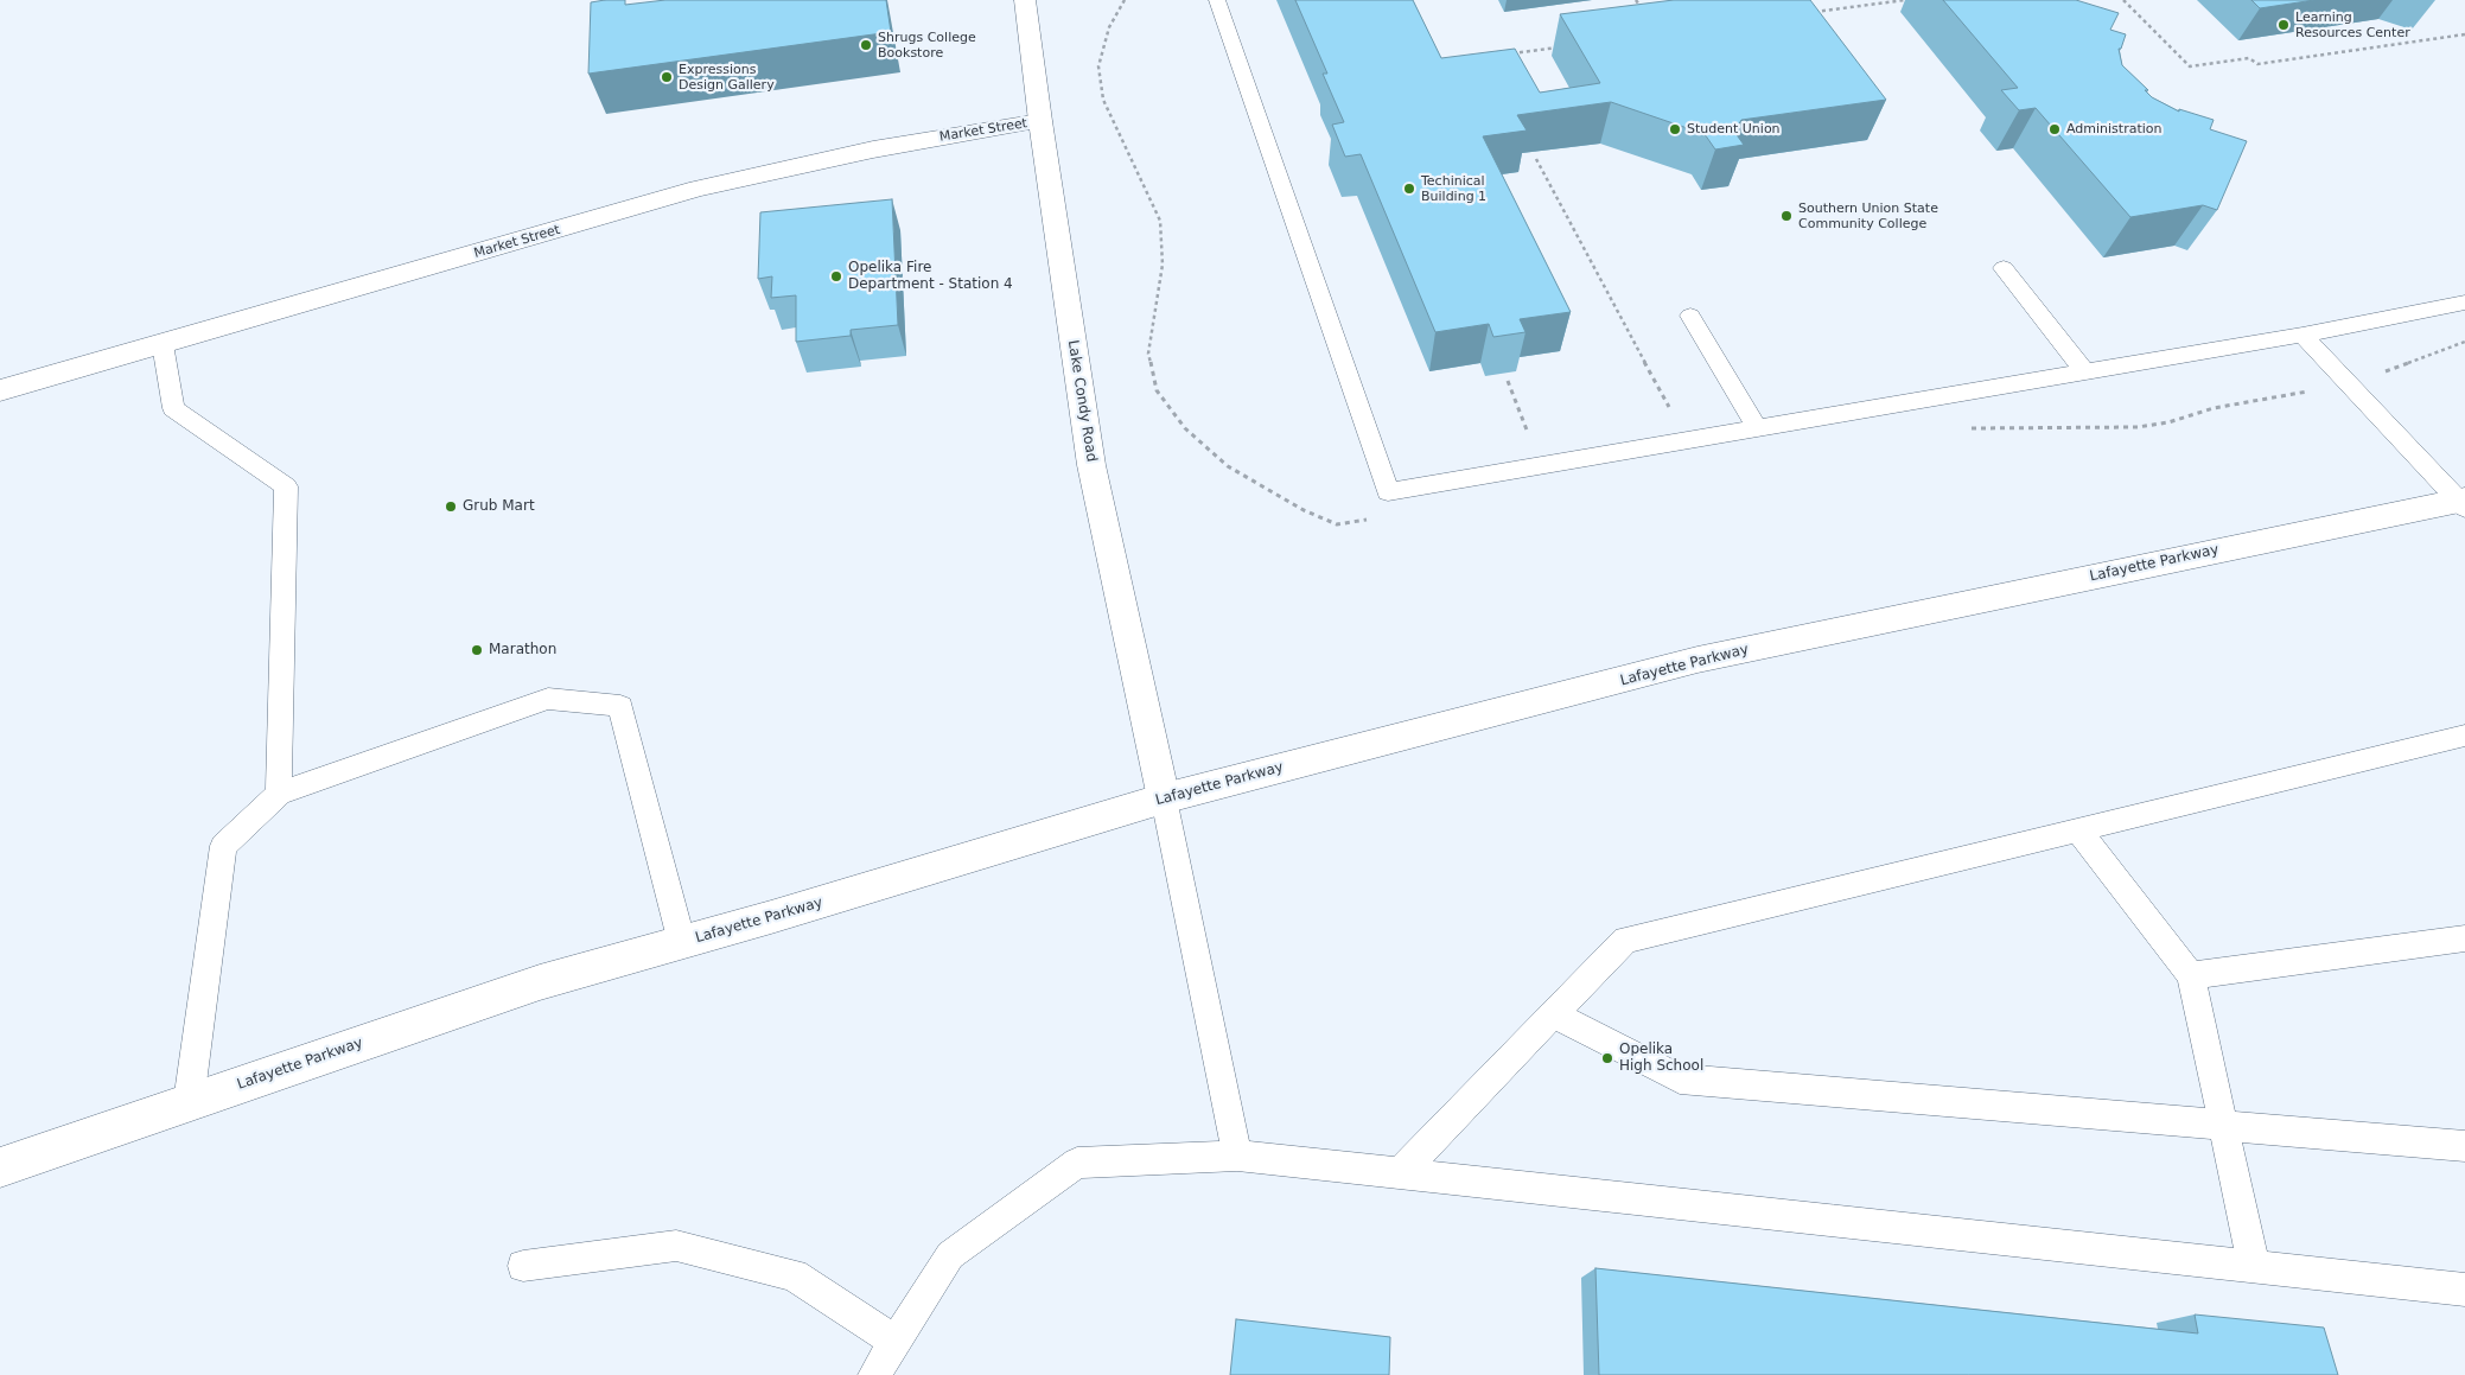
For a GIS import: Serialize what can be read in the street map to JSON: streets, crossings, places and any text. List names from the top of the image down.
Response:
{
  "streets": {
    "main road": ["Market Street", "Lake Condy Road", "Lafayette Parkway"]
  },
  "crossings": [
    ["Market Street", "Lake Condy Road"],
    ["Lake Condy Road", "Lafayette Parkway"]
  ],
  "places": [
    "Learning Resources Center",
    "Shrugs College Bookstore",
    "Expressions Design Gallery",
    "Student Union",
    "Administration",
    "Techinical Building 1",
    "Southern Union State Community College",
    "Opelika Fire Department - Station 4",
    "Grub Mart",
    "Marathon",
    "Opelika High School"
  ]
}
